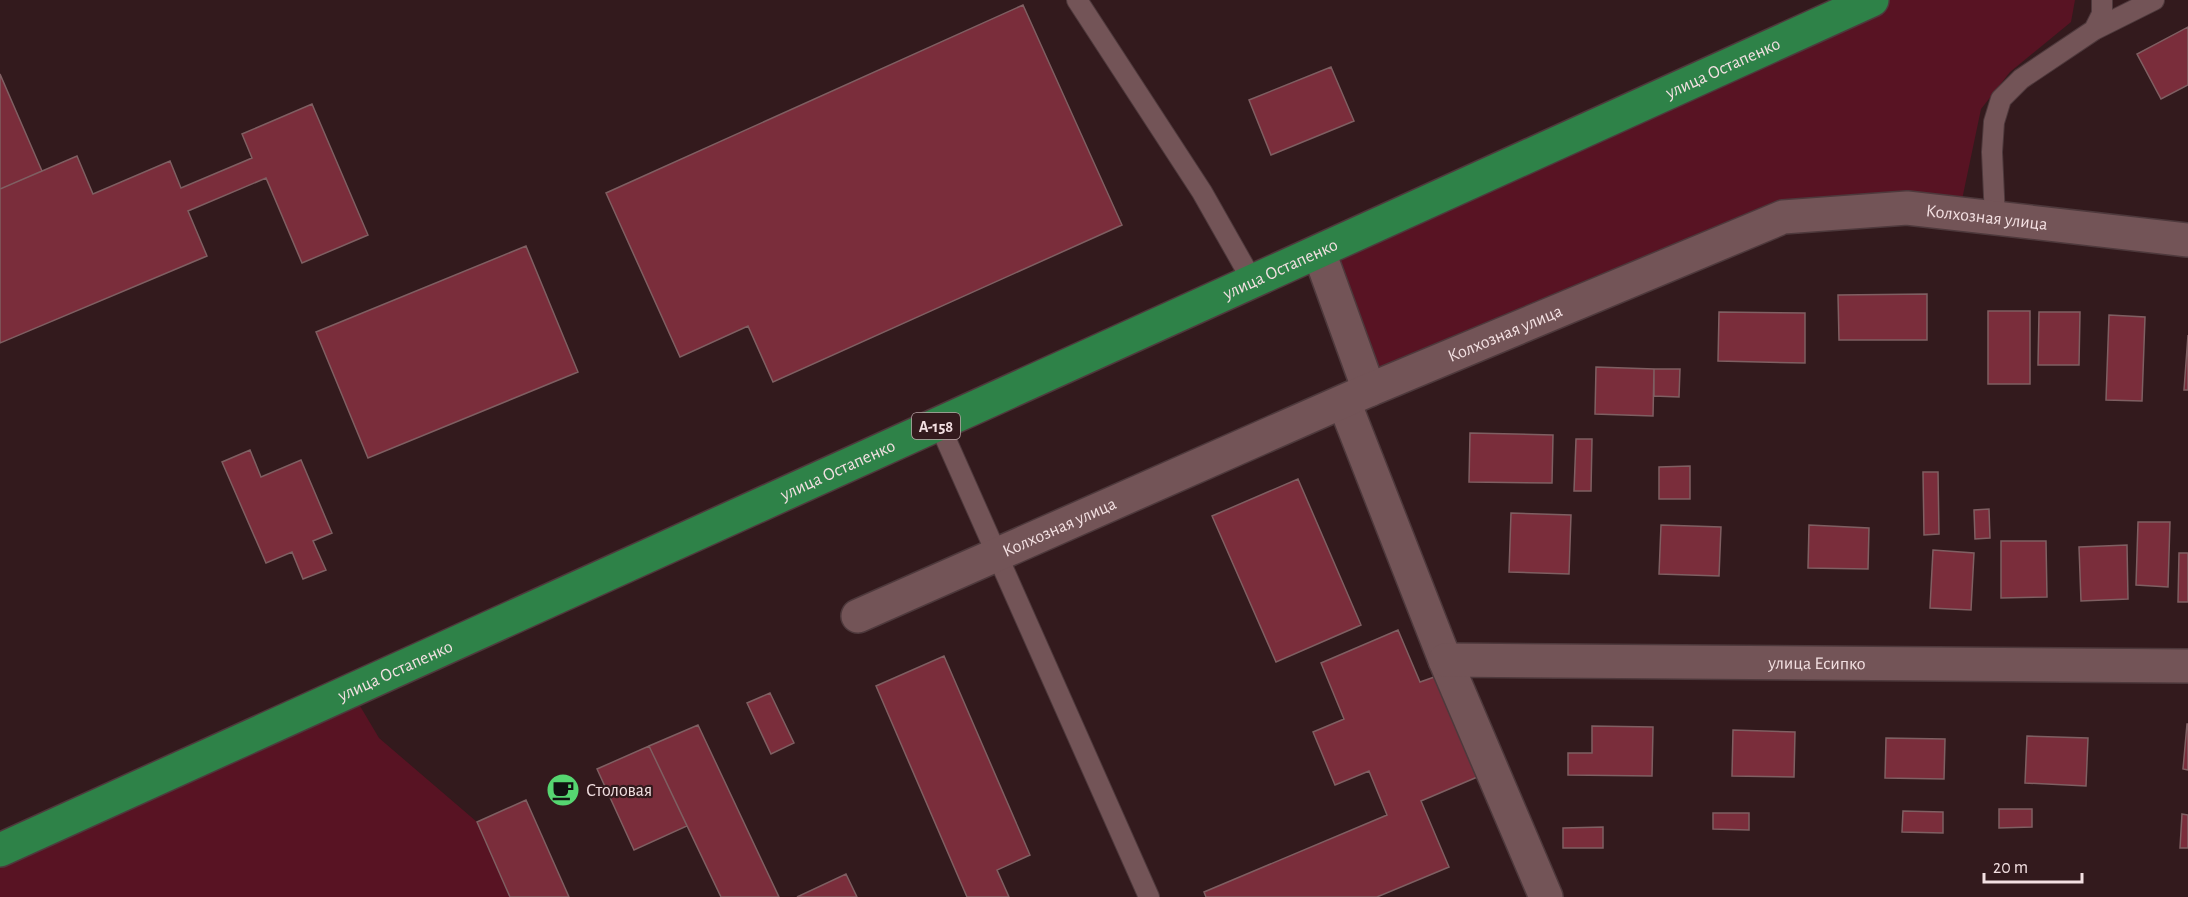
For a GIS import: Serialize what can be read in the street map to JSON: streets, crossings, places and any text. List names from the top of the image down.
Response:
{
  "streets": {
    "main road": ["улица Остапенко", "А-158"],
    "street": ["Колхозная улица", "улица Есипко"]
  },
  "places": {
    "cafe": ["Столовая"]
  },
  "scale_bar": "20 m"
}
